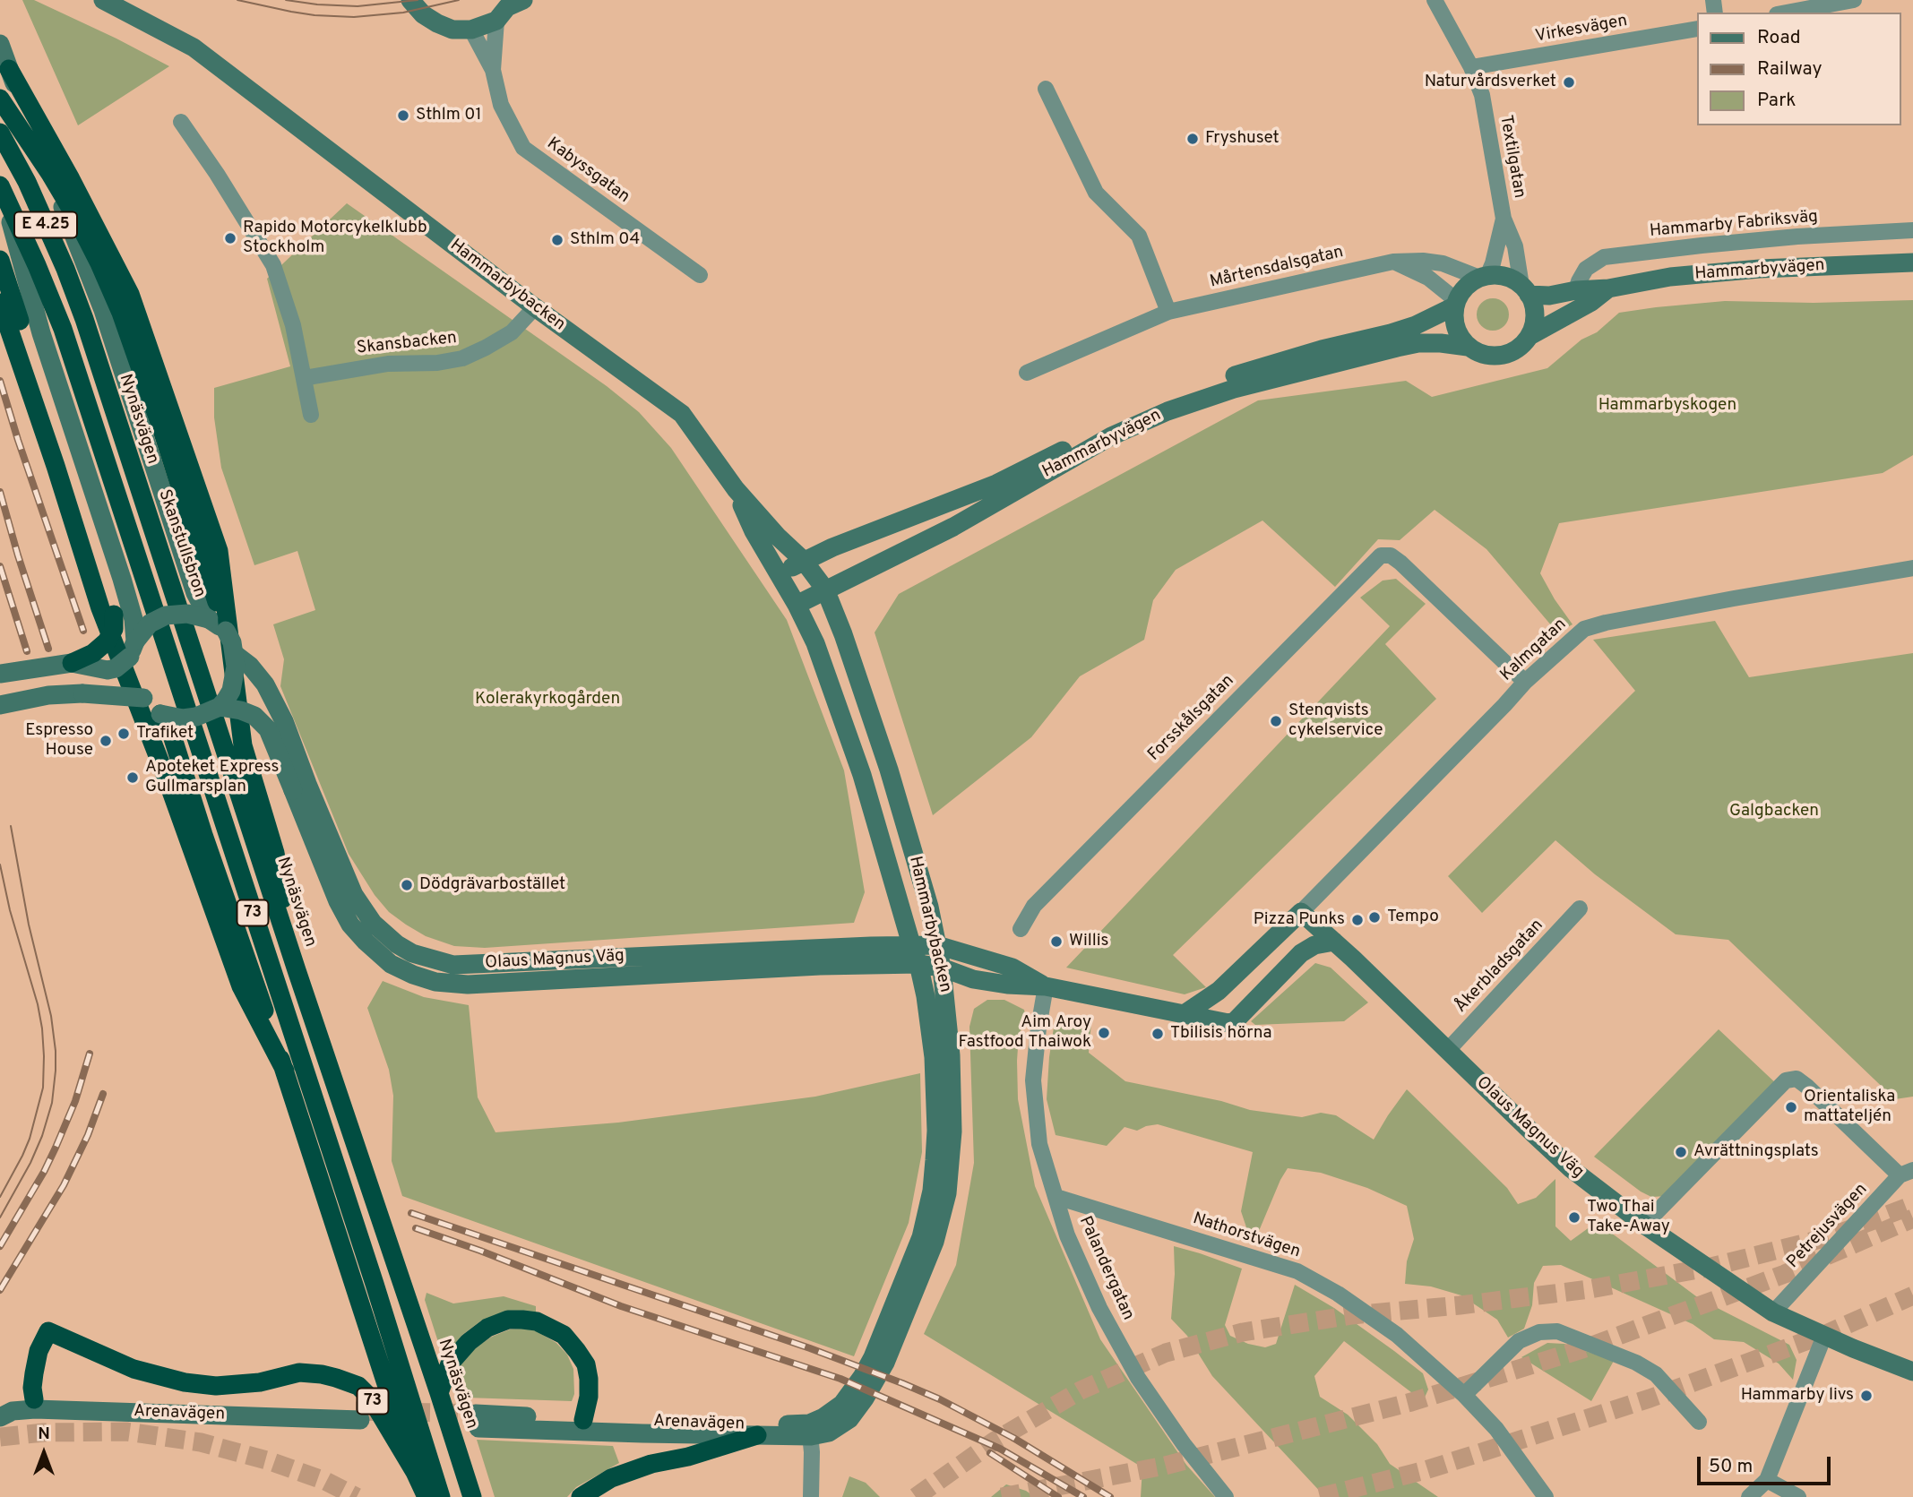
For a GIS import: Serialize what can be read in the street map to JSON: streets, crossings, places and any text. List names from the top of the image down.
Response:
{
  "streets": {
    "highway": ["E 4.25", "Nynäsvägen", "73"],
    "main road": [
      "Hammarbyvägen",
      "Hammarbybacken",
      "Skanstullsbron",
      "Olaus Magnus Väg",
      "Arenavägen"
    ],
    "street": [
      "Virkesvägen",
      "Textilgatan",
      "Kabyssgatan",
      "Hammarby Fabriksväg",
      "Mårtensdalsgatan",
      "Skansbacken",
      "Kalmgatan",
      "Forsskålsgatan",
      "Åkerbladsgatan",
      "Petrejusvägen",
      "Nathorstvägen",
      "Palandergatan"
    ]
  },
  "crossings": [
    ["Virkesvägen", "Textilgatan"],
    ["Textilgatan", "Mårtensdalsgatan"],
    ["Textilgatan", "Hammarbyvägen"],
    ["E 4.25", "Nynäsvägen"],
    ["E 4.25", "73"],
    ["Hammarby Fabriksväg", "Hammarbyvägen"],
    ["Mårtensdalsgatan", "Hammarbyvägen"],
    ["Hammarbyvägen", "Hammarbybacken"],
    ["Hammarbybacken", "Skansbacken"],
    ["Hammarbybacken", "Olaus Magnus Väg"],
    ["Hammarbybacken", "Arenavägen"],
    ["Skanstullsbron", "Olaus Magnus Väg"],
    ["Kalmgatan", "Forsskålsgatan"],
    ["Kalmgatan", "Olaus Magnus Väg"],
    ["73", "Arenavägen"],
    ["Olaus Magnus Väg", "Åkerbladsgatan"],
    ["Olaus Magnus Väg", "Petrejusvägen"],
    ["Olaus Magnus Väg", "Palandergatan"],
    ["Nathorstvägen", "Palandergatan"]
  ],
  "parks": ["Hammarbyskogen", "Kolerakyrkogården", "Galgbacken"],
  "places": [
    "Naturvårdsverket",
    "Sthlm 01",
    "Fryshuset",
    "Rapido Motorcykelklubb Stockholm",
    "Sthlm 04",
    "Stenqvists cykelservice",
    "Trafiket",
    "Espresso House",
    "Apoteket Express Gullmarsplan",
    "Dödgrävarbostället",
    "Tempo",
    "Pizza Punks",
    "Willis",
    "Aim Aroy Fastfood Thaiwok",
    "Tbilisis hörna",
    "Orientaliska mattateljén",
    "Avrättningsplats",
    "Two Thai Take-Away",
    "Hammarby livs"
  ],
  "legend": ["Road", "Railway", "Park"],
  "scale_bar": "50 m",
  "north": "top"
}
